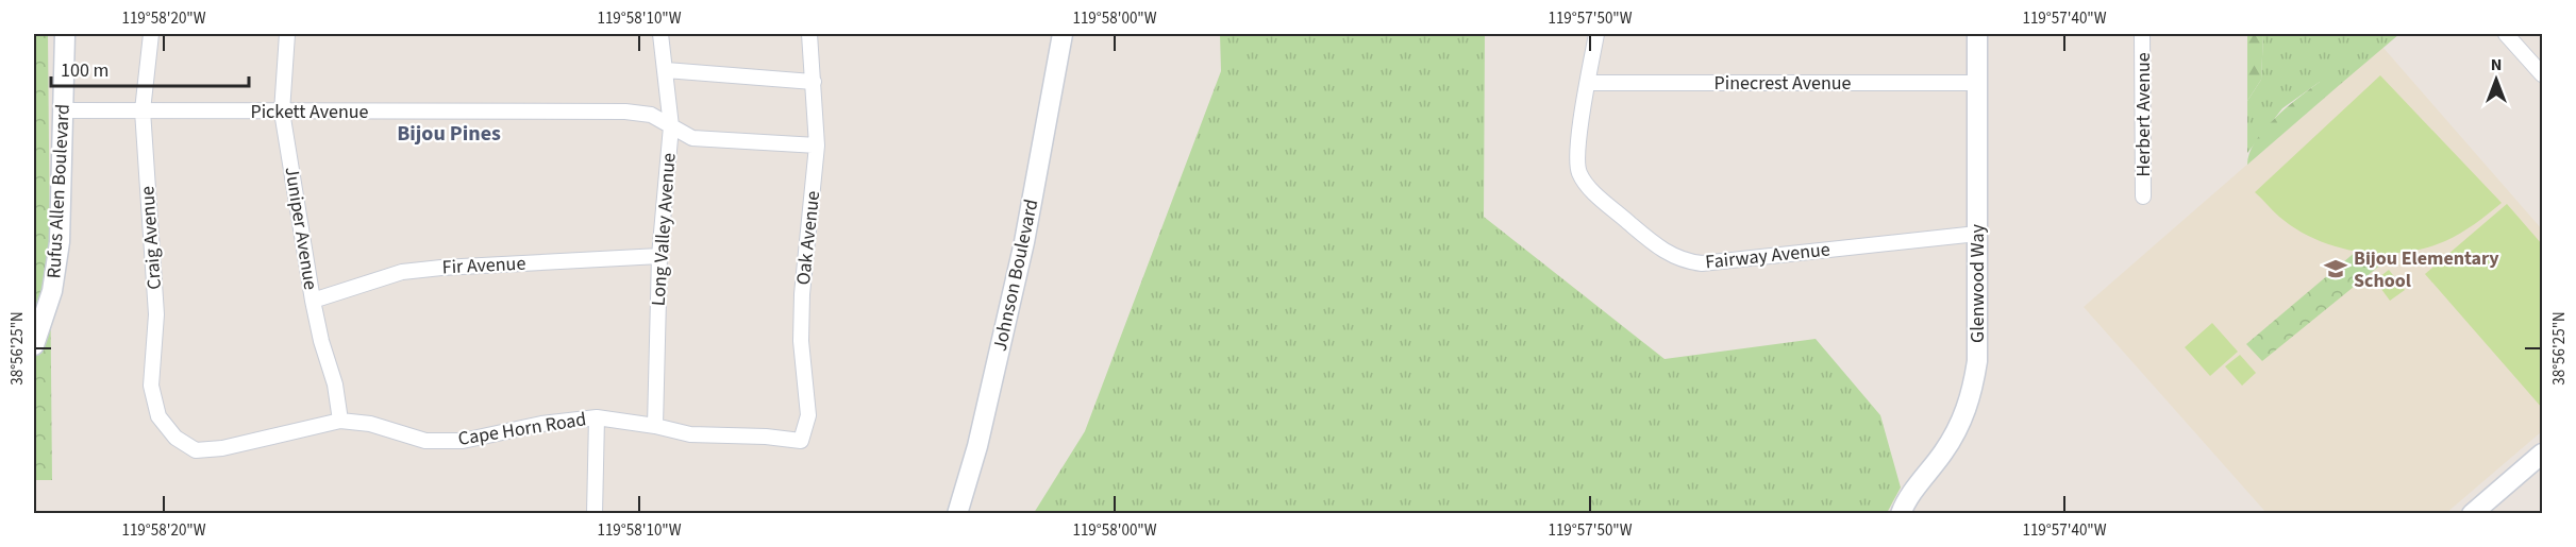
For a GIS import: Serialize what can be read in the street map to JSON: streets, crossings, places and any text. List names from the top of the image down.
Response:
{
  "streets": {
    "street": [
      "Pinecrest Avenue",
      "Pickett Avenue",
      "Herbert Avenue",
      "Rufus Allen Boulevard",
      "Juniper Avenue",
      "Long Valley Avenue",
      "Craig Avenue",
      "Oak Avenue",
      "Fairway Avenue",
      "Fir Avenue",
      "Johnson Boulevard",
      "Glenwood Way",
      "Cape Horn Road"
    ]
  },
  "crossings": [
    ["Pinecrest Avenue", "Fairway Avenue"],
    ["Pinecrest Avenue", "Glenwood Way"],
    ["Pickett Avenue", "Rufus Allen Boulevard"],
    ["Pickett Avenue", "Juniper Avenue"],
    ["Pickett Avenue", "Long Valley Avenue"],
    ["Pickett Avenue", "Craig Avenue"],
    ["Pickett Avenue", "Oak Avenue"],
    ["Juniper Avenue", "Fir Avenue"],
    ["Juniper Avenue", "Cape Horn Road"],
    ["Long Valley Avenue", "Fir Avenue"],
    ["Long Valley Avenue", "Cape Horn Road"],
    ["Craig Avenue", "Cape Horn Road"],
    ["Oak Avenue", "Cape Horn Road"],
    ["Fairway Avenue", "Glenwood Way"]
  ],
  "districts": ["Bijou Pines"],
  "places": {
    "school or university": ["Bijou Elementary School"]
  },
  "scale_bar": "100 m",
  "north": "top",
  "coordinates": [
    "119°58'20\"W",
    "119°58'10\"W",
    "119°58'00\"W",
    "119°57'50\"W",
    "119°57'40\"W",
    "38°56'25\"N"
  ]
}
